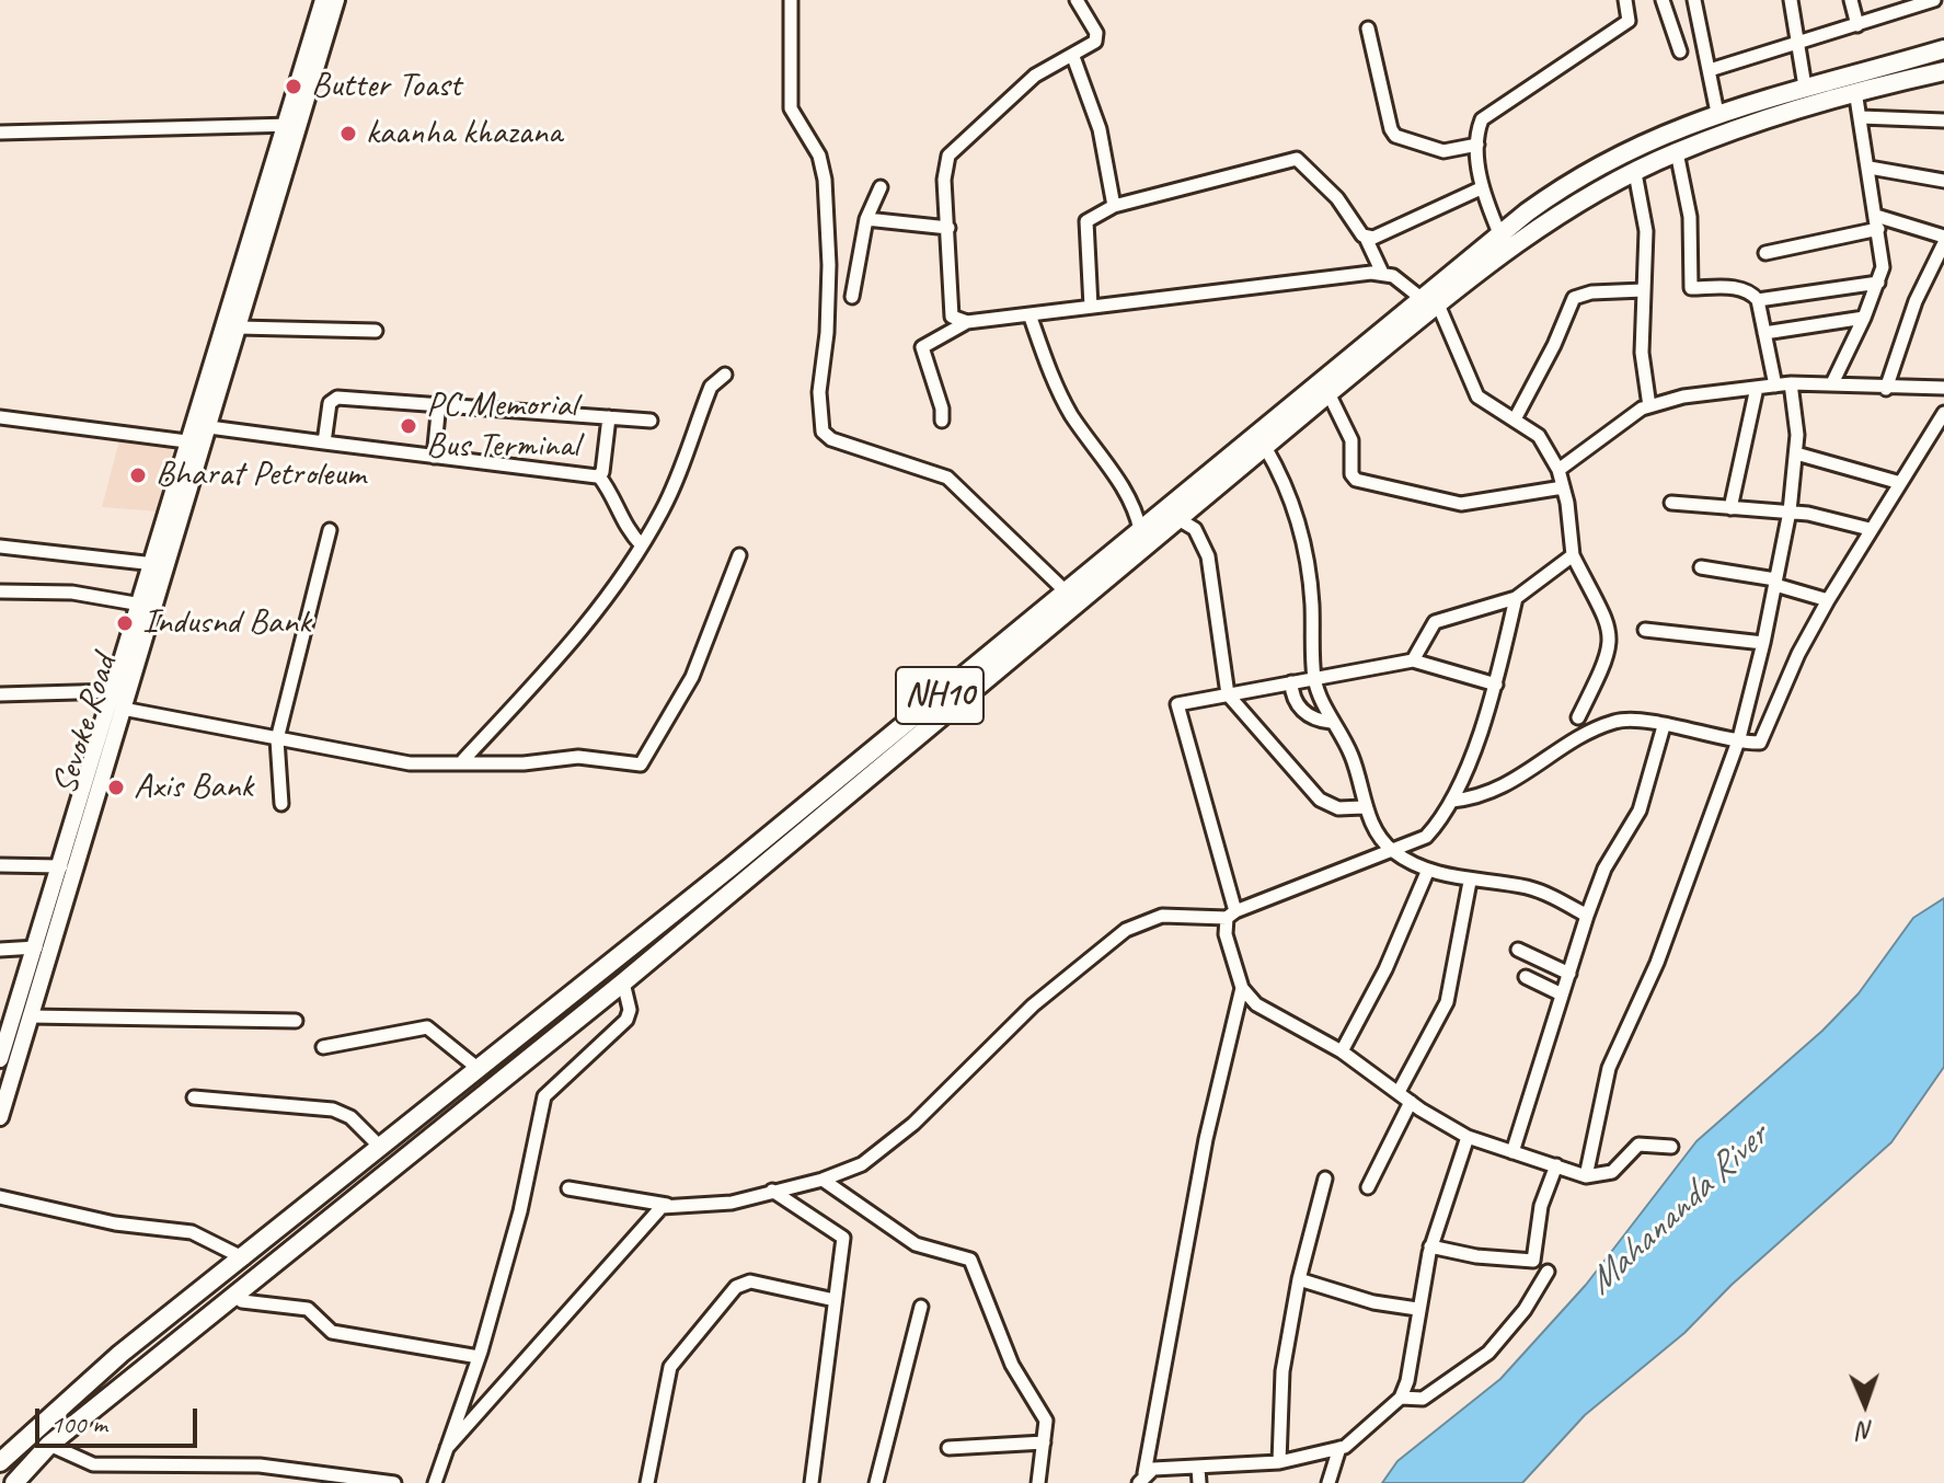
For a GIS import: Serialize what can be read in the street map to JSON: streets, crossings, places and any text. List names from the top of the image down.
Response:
{
  "streets": {
    "highway": ["NH10"],
    "main road": ["Sevoke Road"]
  },
  "water": ["Mahananda River"],
  "places": [
    "Butter Toast",
    "kaanha khazana",
    "PC Memorial Bus Terminal",
    "Bharat Petroleum",
    "Indusnd Bank",
    "Axis Bank"
  ],
  "scale_bar": "100 m",
  "north": "bottom"
}
